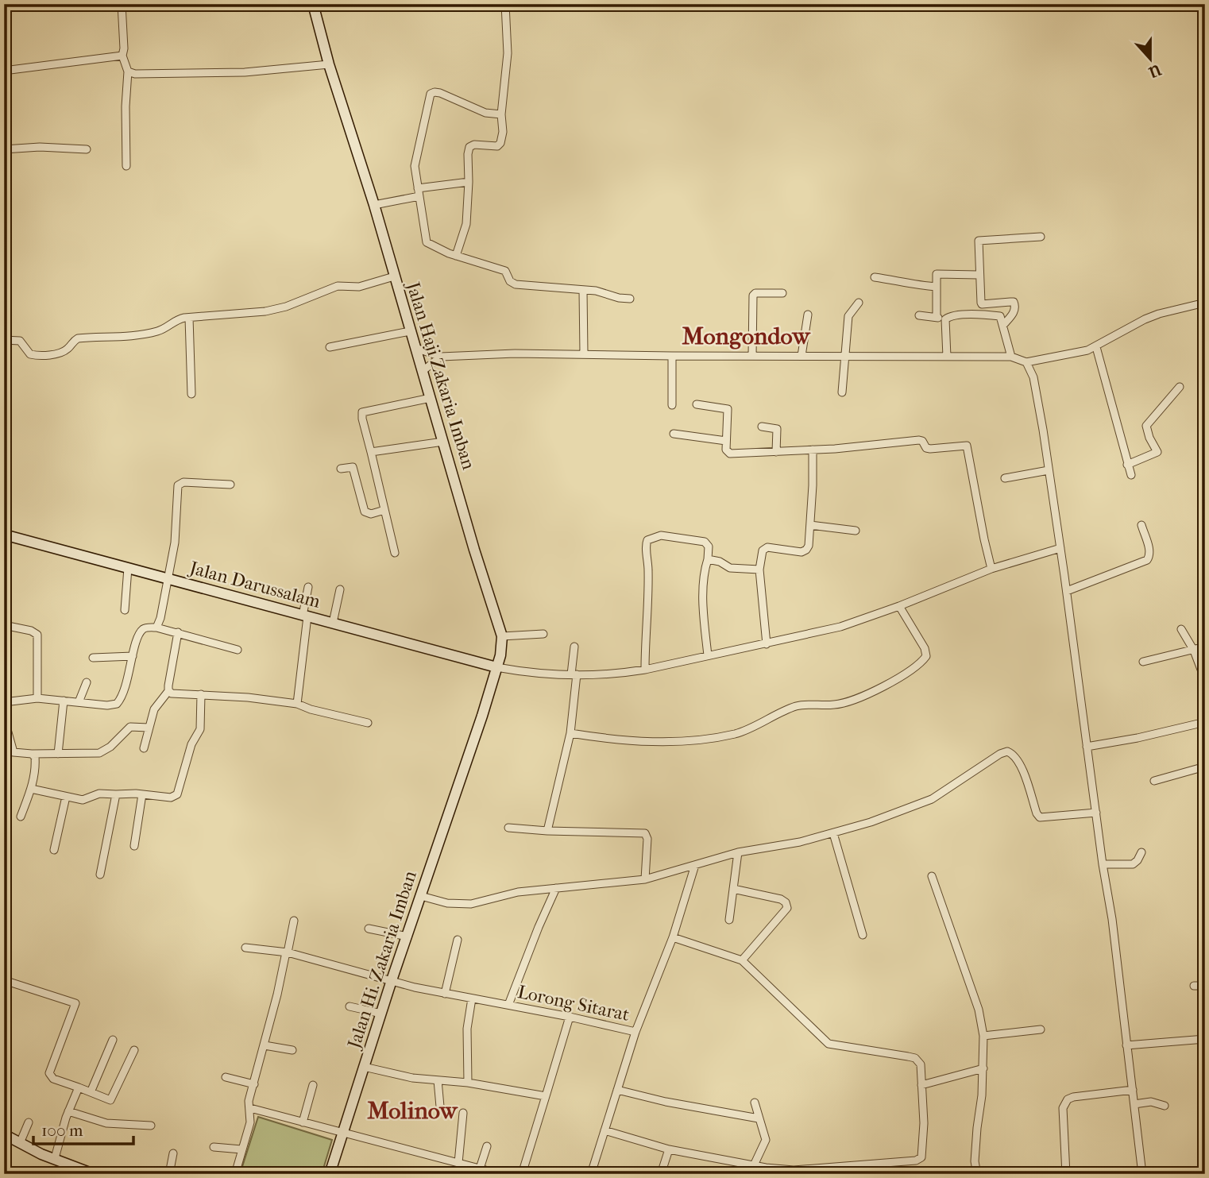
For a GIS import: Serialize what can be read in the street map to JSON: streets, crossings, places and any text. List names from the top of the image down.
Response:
{
  "streets": {
    "main road": ["Jalan Haji Zakaria Imban", "Jalan Darussalam", "Jalan Hi. Zakaria Imban"],
    "street": ["Lorong Sitarat"]
  },
  "crossings": [
    ["Jalan Haji Zakaria Imban", "Jalan Darussalam"],
    ["Jalan Haji Zakaria Imban", "Jalan Hi. Zakaria Imban"],
    ["Jalan Hi. Zakaria Imban", "Lorong Sitarat"]
  ],
  "districts": ["Mongondow", "Molinow"],
  "scale_bar": "100 m",
  "north": "bottom"
}
